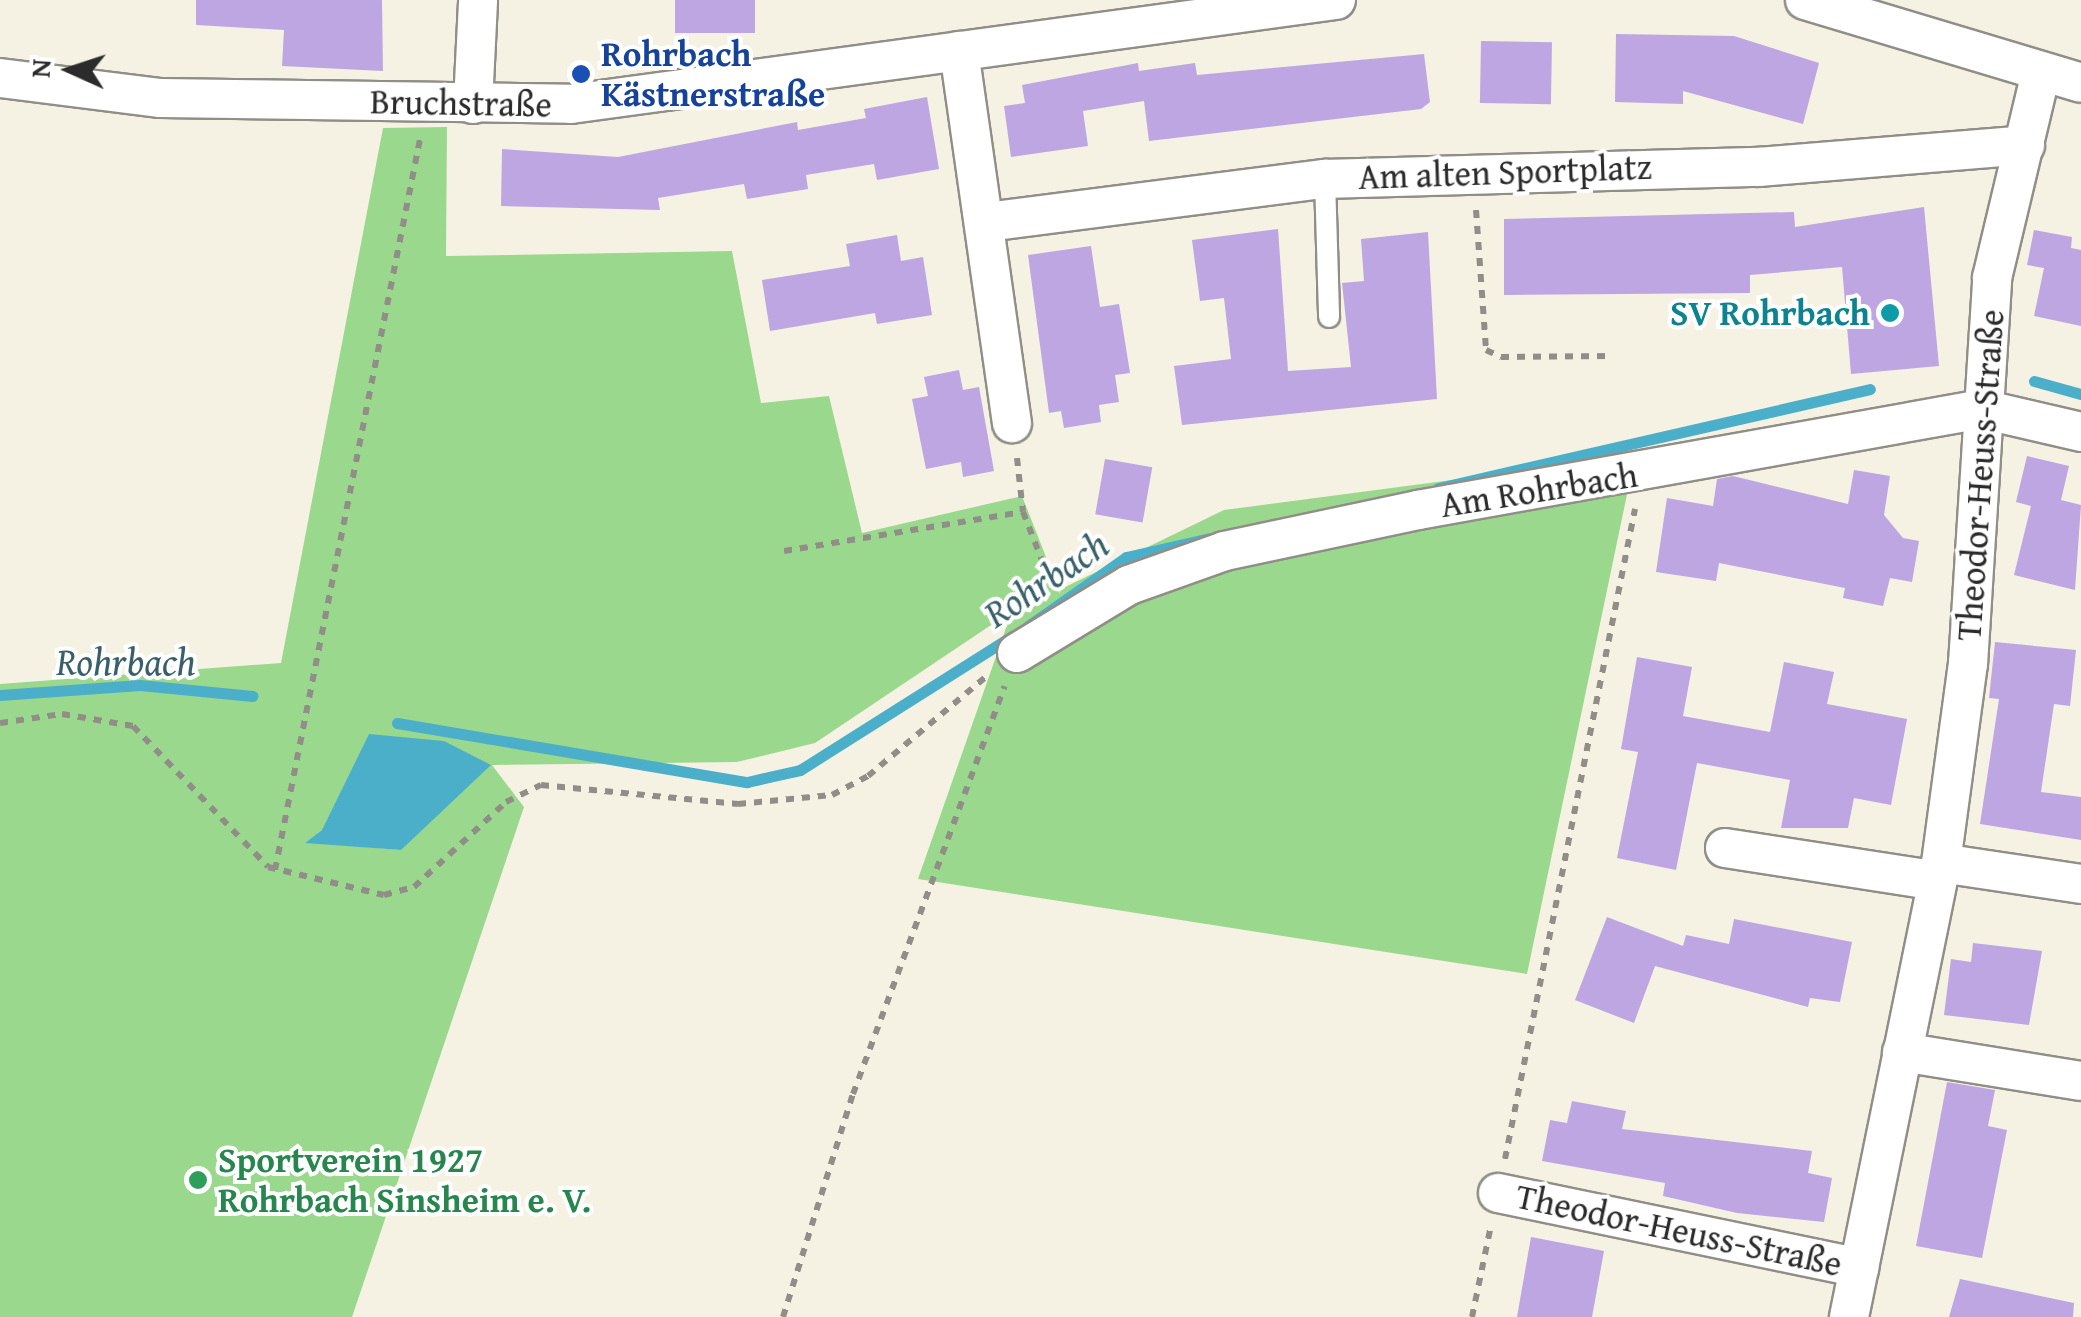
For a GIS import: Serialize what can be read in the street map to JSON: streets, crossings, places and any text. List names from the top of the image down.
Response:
{
  "streets": {
    "street": [
      "Bruchstraße",
      "Am alten Sportplatz",
      "Theodor-Heuss-Straße",
      "Am Rohrbach"
    ]
  },
  "crossings": [
    ["Am alten Sportplatz", "Theodor-Heuss-Straße"],
    ["Theodor-Heuss-Straße", "Am Rohrbach"]
  ],
  "water": ["Rohrbach"],
  "places": ["Rohrbach Kästnerstraße", "SV Rohrbach", "Sportverein 1927 Rohrbach Sinsheim e. V."],
  "north": "left"
}
